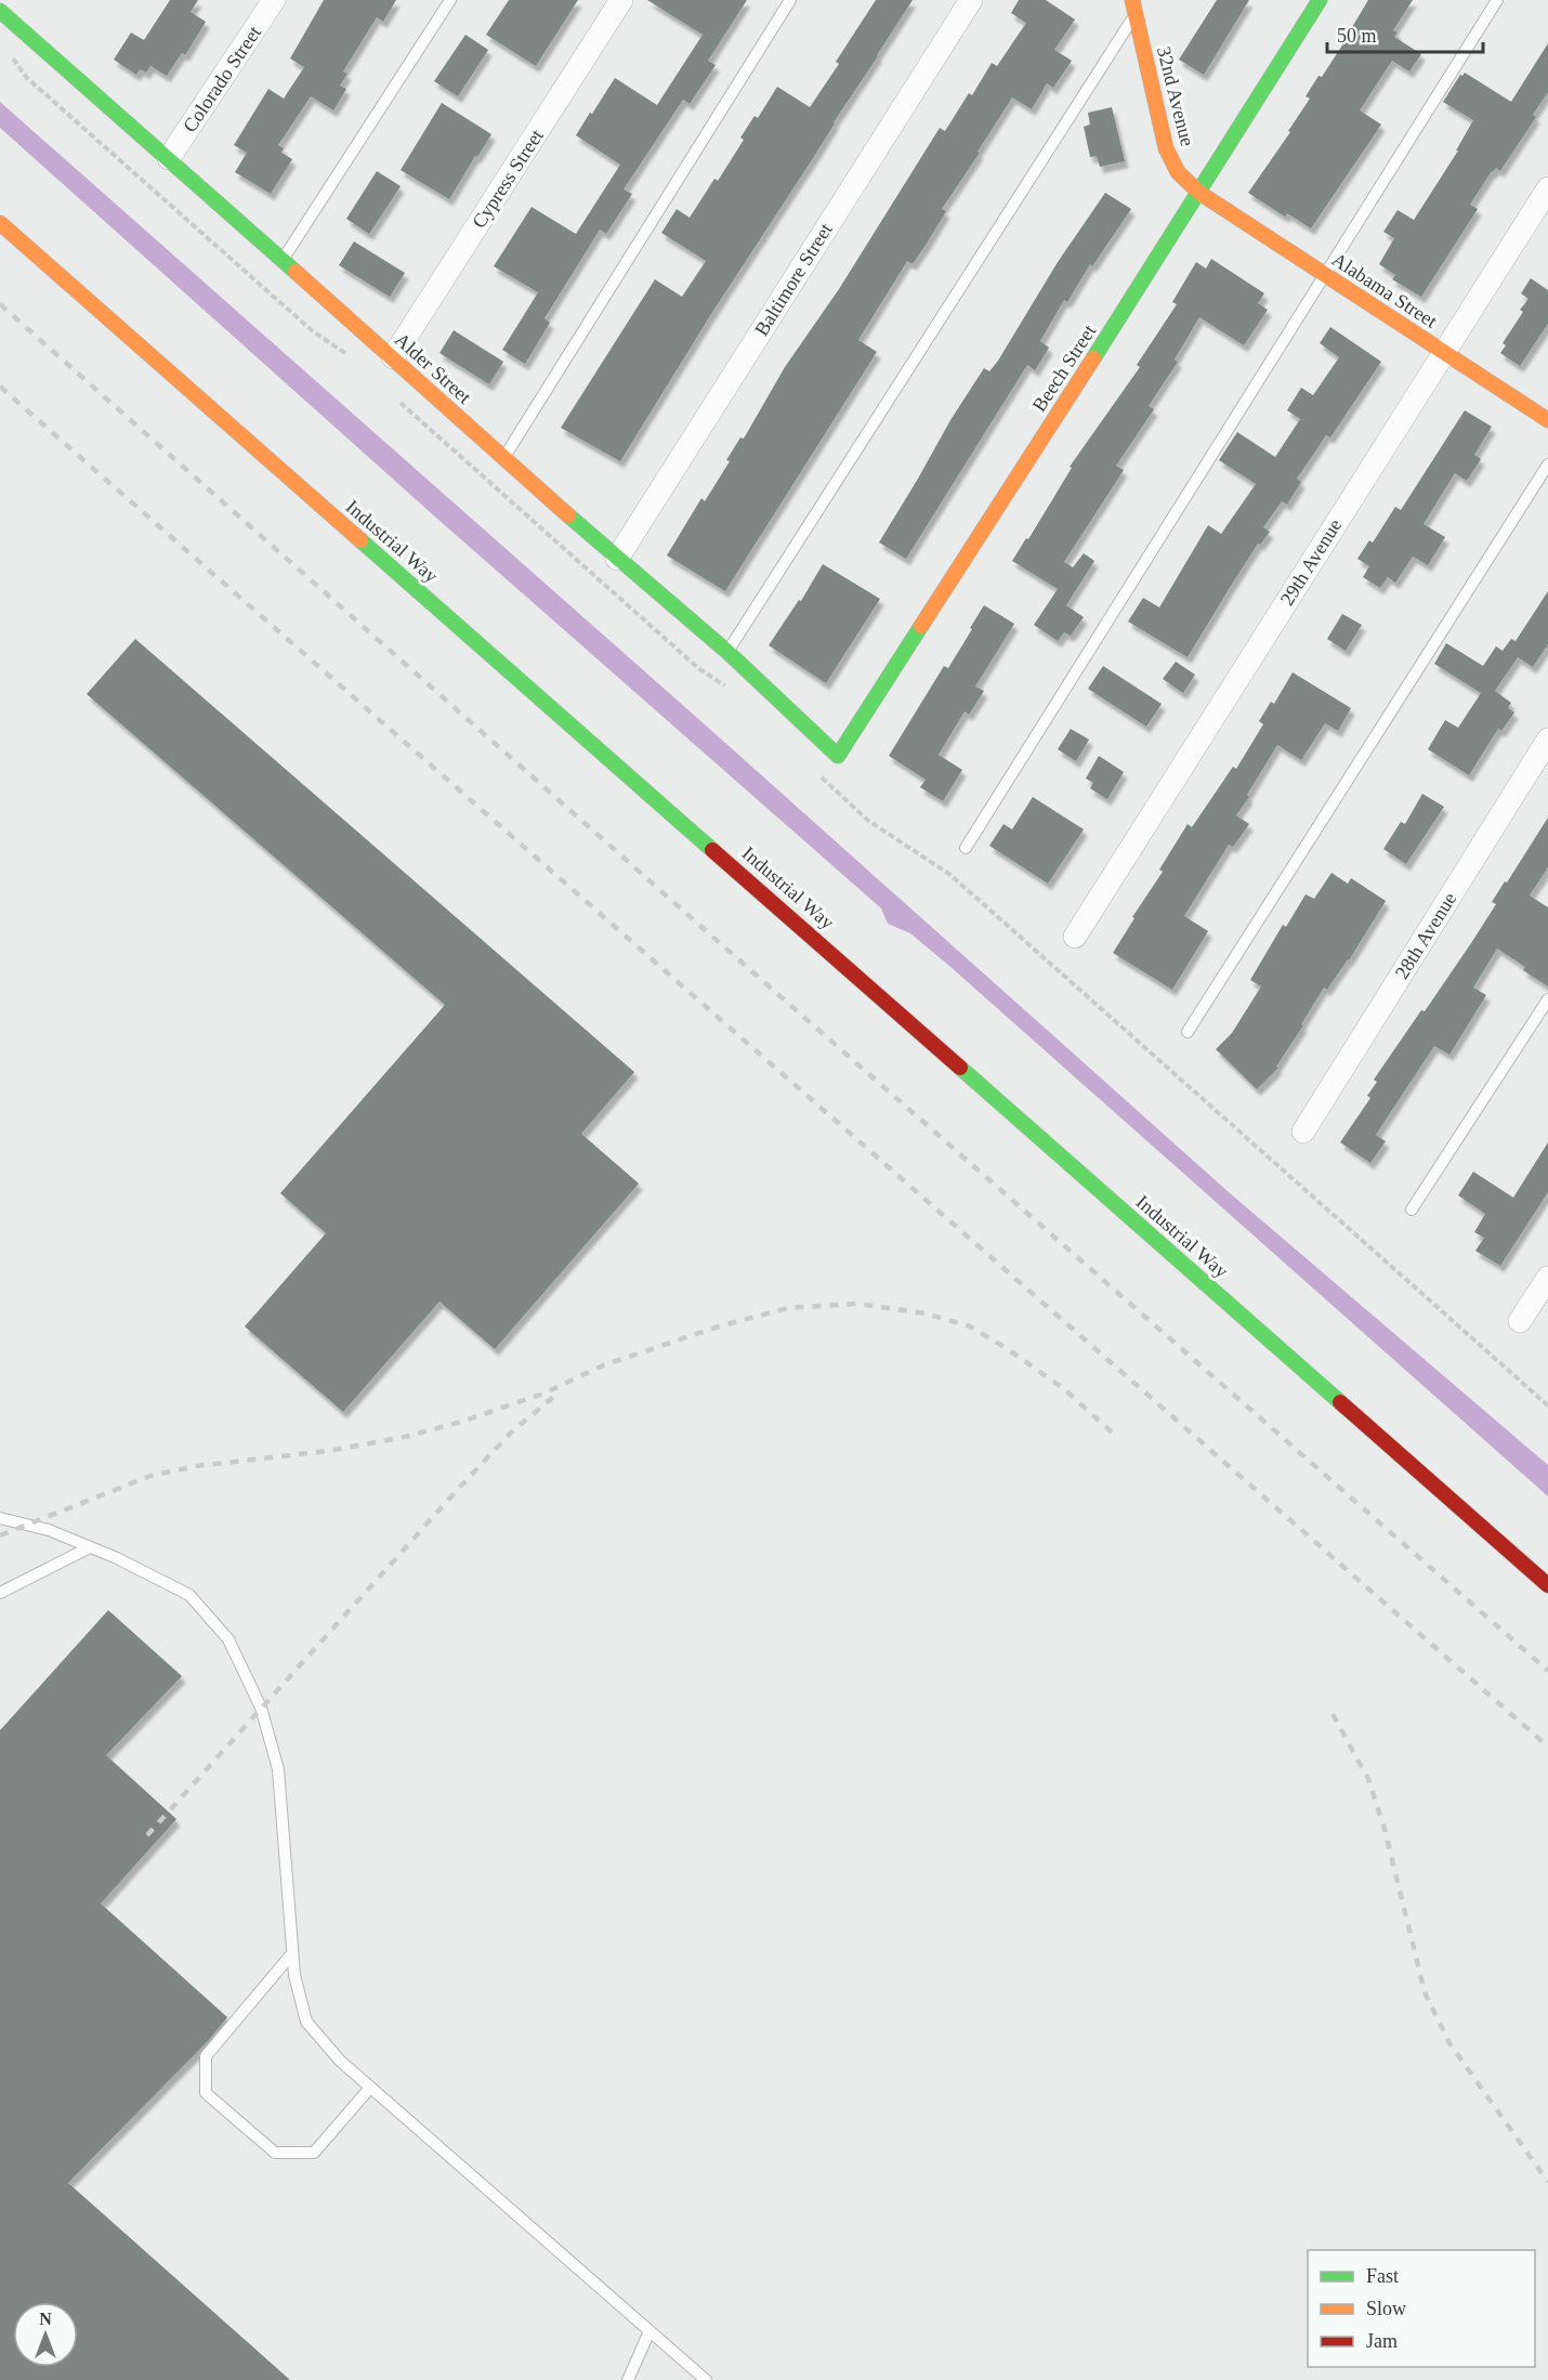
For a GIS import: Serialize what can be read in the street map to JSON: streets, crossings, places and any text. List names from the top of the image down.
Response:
{
  "streets": {
    "street": [
      "Colorado Street",
      "32nd Avenue",
      "Cypress Street",
      "Baltimore Street",
      "Alabama Street",
      "Alder Street",
      "Beech Street",
      "Industrial Way",
      "29th Avenue",
      "28th Avenue"
    ]
  },
  "crossings": [
    ["Colorado Street", "Alder Street"],
    ["32nd Avenue", "Alabama Street"],
    ["32nd Avenue", "Beech Street"],
    ["Cypress Street", "Alder Street"],
    ["Baltimore Street", "Alder Street"],
    ["Alabama Street", "Beech Street"],
    ["Alabama Street", "29th Avenue"],
    ["Alder Street", "Beech Street"]
  ],
  "legend": ["Fast", "Slow", "Jam"],
  "scale_bar": "50 m",
  "north": "top"
}
